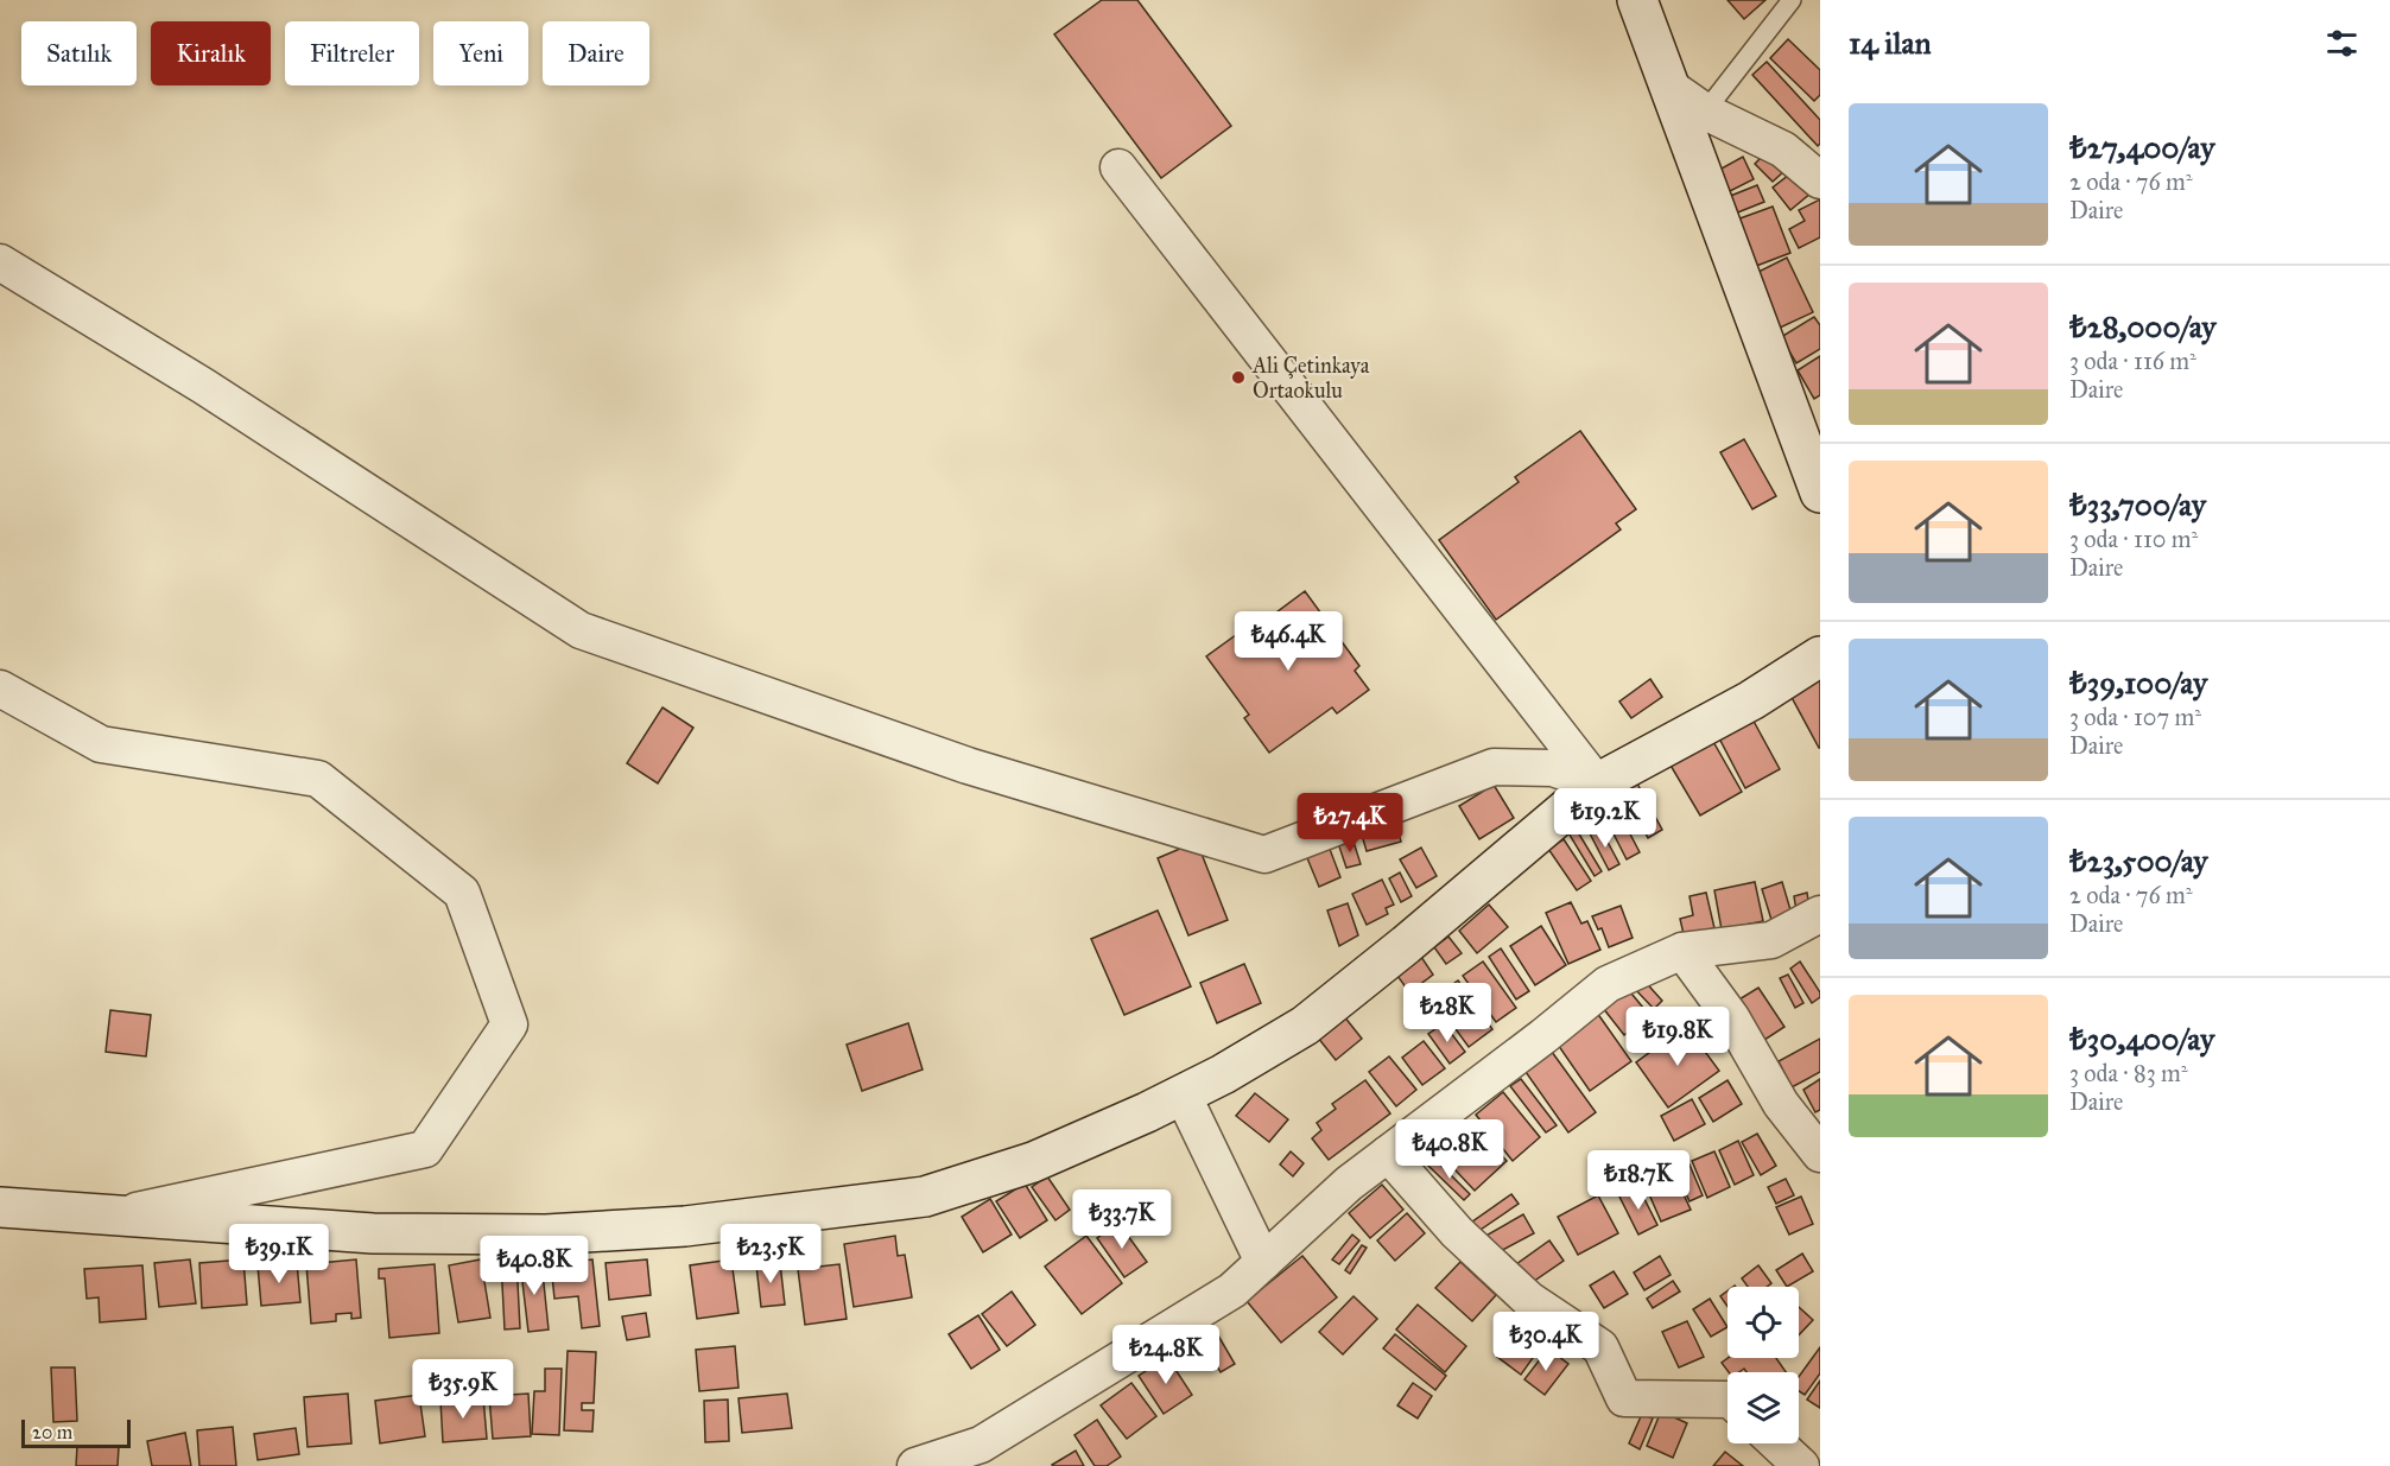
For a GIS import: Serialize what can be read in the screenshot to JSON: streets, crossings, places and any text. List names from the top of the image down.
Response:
{
  "places": ["Ali Çetinkaya Ortaokulu"],
  "scale_bar": "20 m",
  "page": {
    "heading": "14 ilan",
    "chip": [
      "Satılık",
      "Kiralık",
      "Filtreler",
      "Yeni",
      "Daire"
    ],
    "list": [
      {
        "name": "₺27,400/ay",
        "note": "2 oda · 76 m² · Daire"
      },
      {
        "name": "₺28,000/ay",
        "note": "3 oda · 116 m² · Daire"
      },
      {
        "name": "₺33,700/ay",
        "note": "3 oda · 110 m² · Daire"
      },
      {
        "name": "₺39,100/ay",
        "note": "3 oda · 107 m² · Daire"
      },
      {
        "name": "₺23,500/ay",
        "note": "2 oda · 76 m² · Daire"
      },
      {
        "name": "₺30,400/ay",
        "note": "3 oda · 83 m² · Daire"
      }
    ],
    "price": [
      "₺46.4K",
      "₺19.2K",
      "₺27.4K",
      "₺28K",
      "₺19.8K",
      "₺40.8K",
      "₺18.7K",
      "₺33.7K",
      "₺39.1K",
      "₺23.5K",
      "₺40.8K",
      "₺30.4K",
      "₺24.8K",
      "₺35.9K"
    ],
    "scale": "20 m"
  }
}
